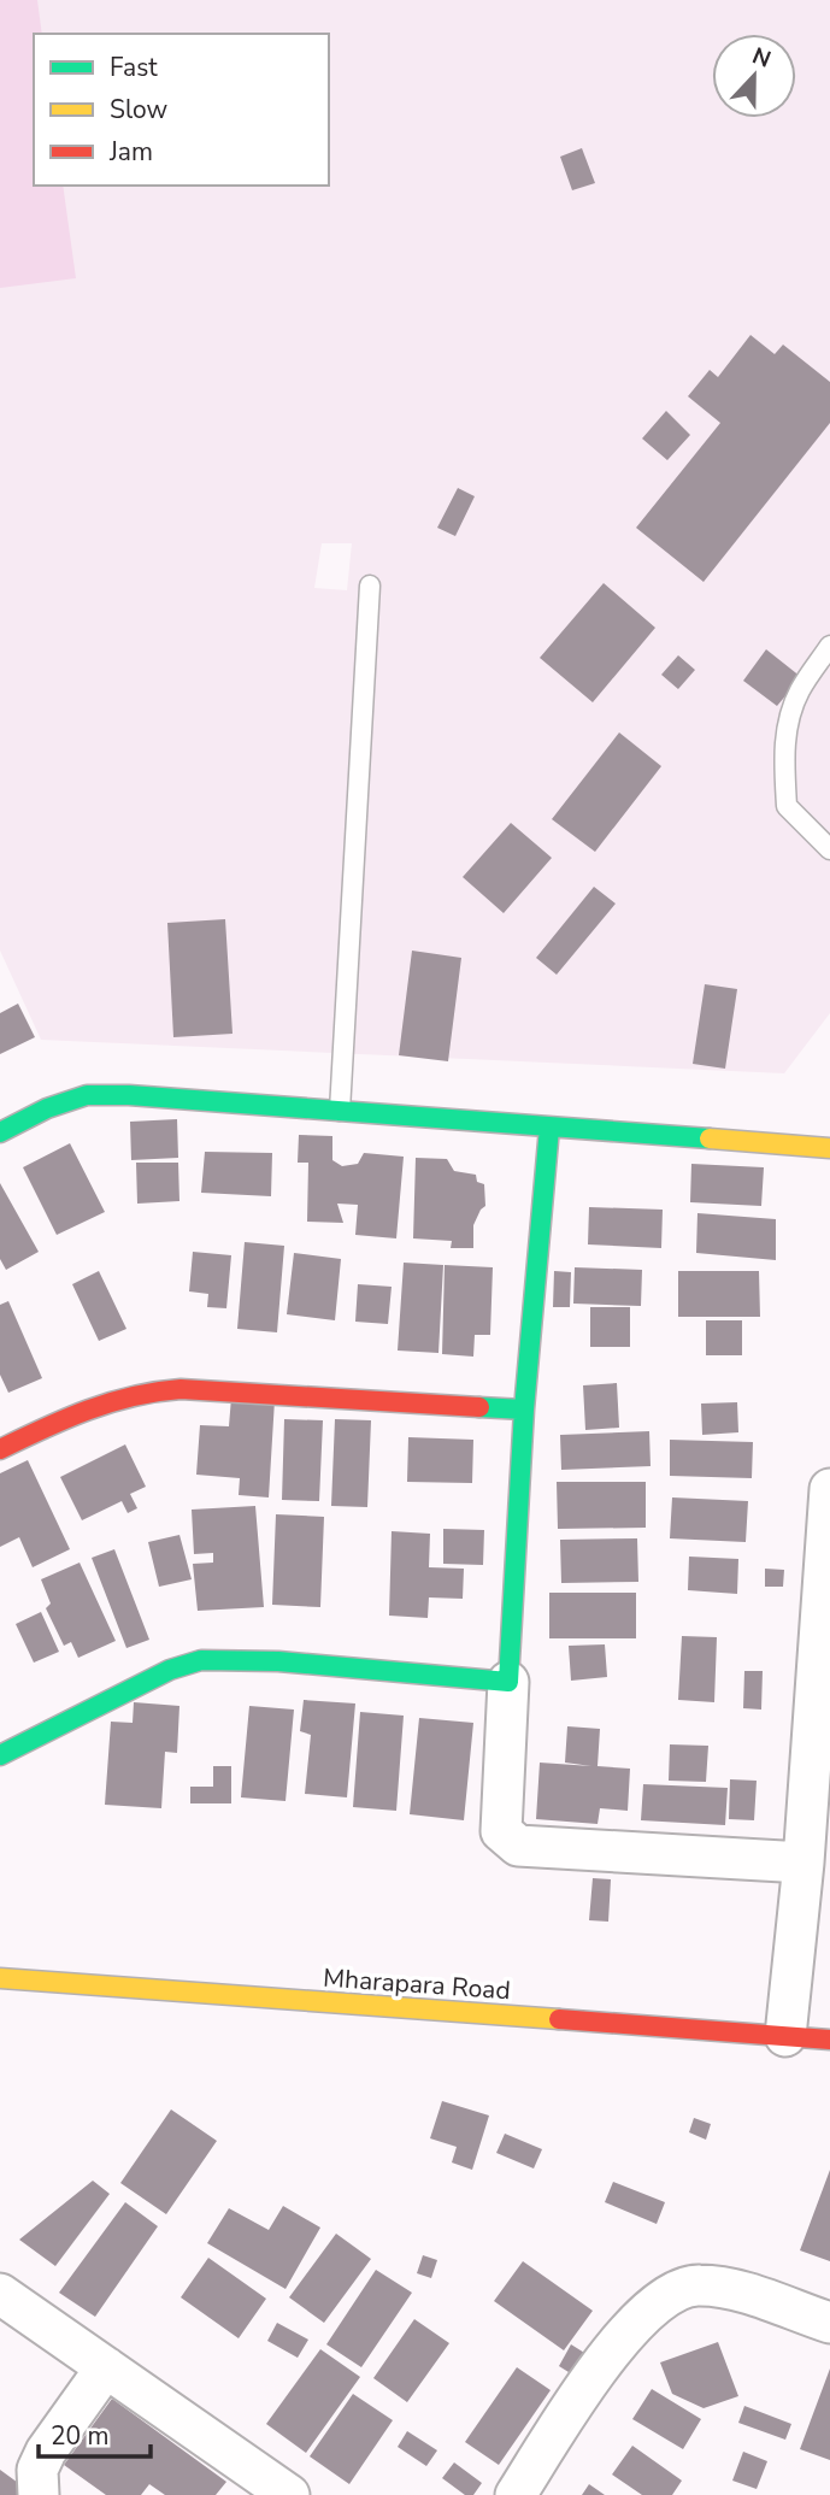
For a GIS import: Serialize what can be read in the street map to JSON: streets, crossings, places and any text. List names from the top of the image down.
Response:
{
  "streets": {
    "street": ["Mharapara Road"]
  },
  "legend": ["Fast", "Slow", "Jam"],
  "scale_bar": "20 m",
  "north": "top"
}
